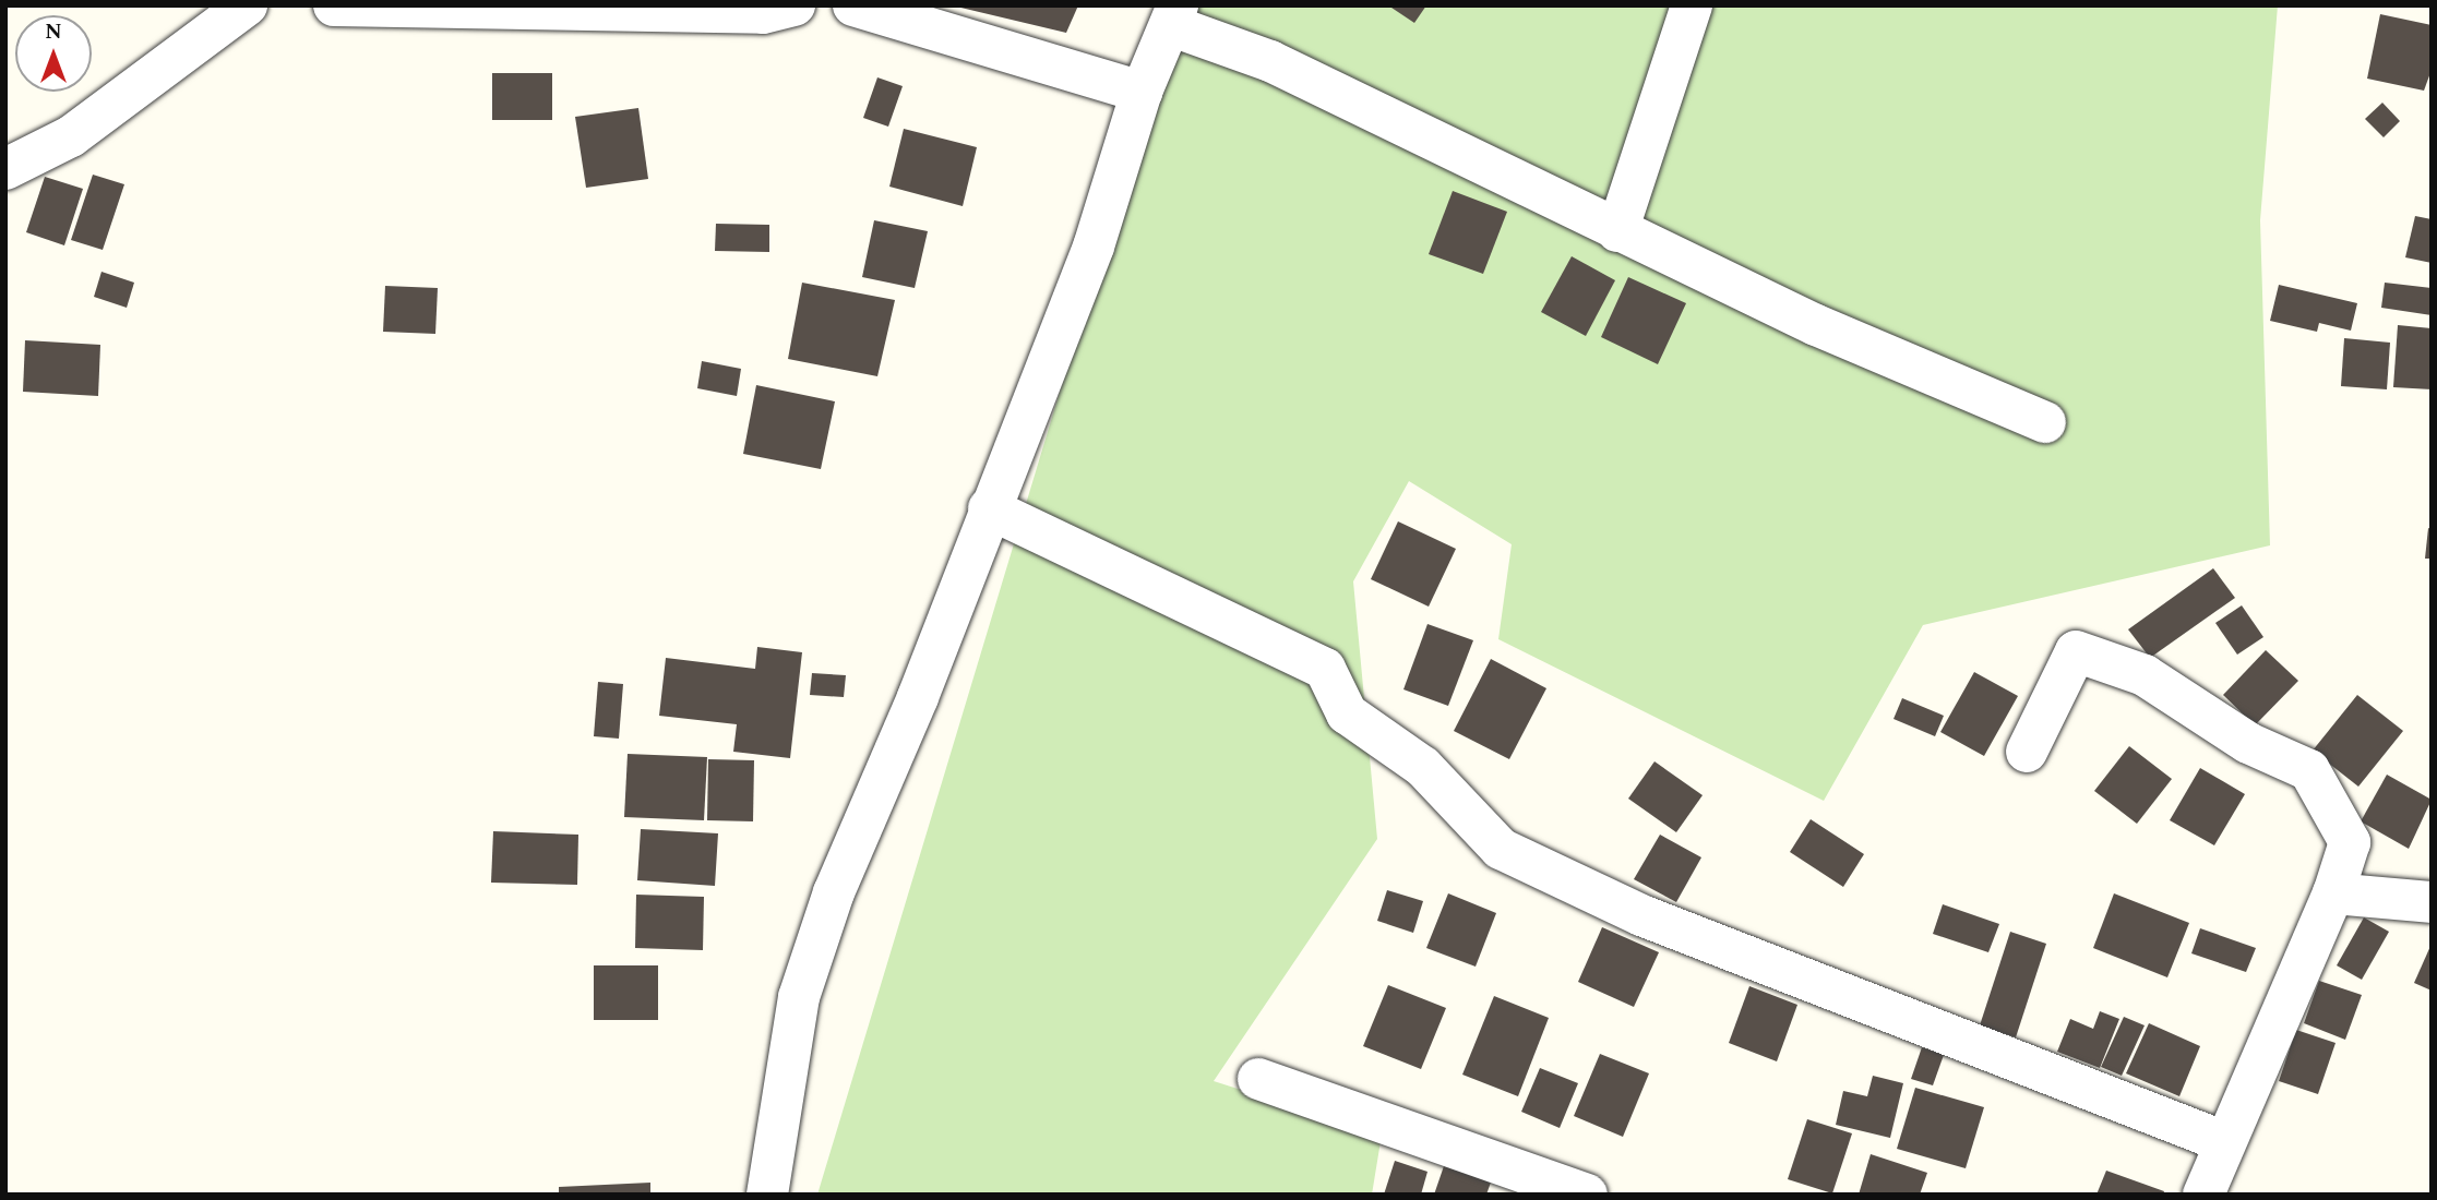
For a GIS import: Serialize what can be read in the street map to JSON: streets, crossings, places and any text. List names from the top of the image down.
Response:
{
  "north": "top"
}
